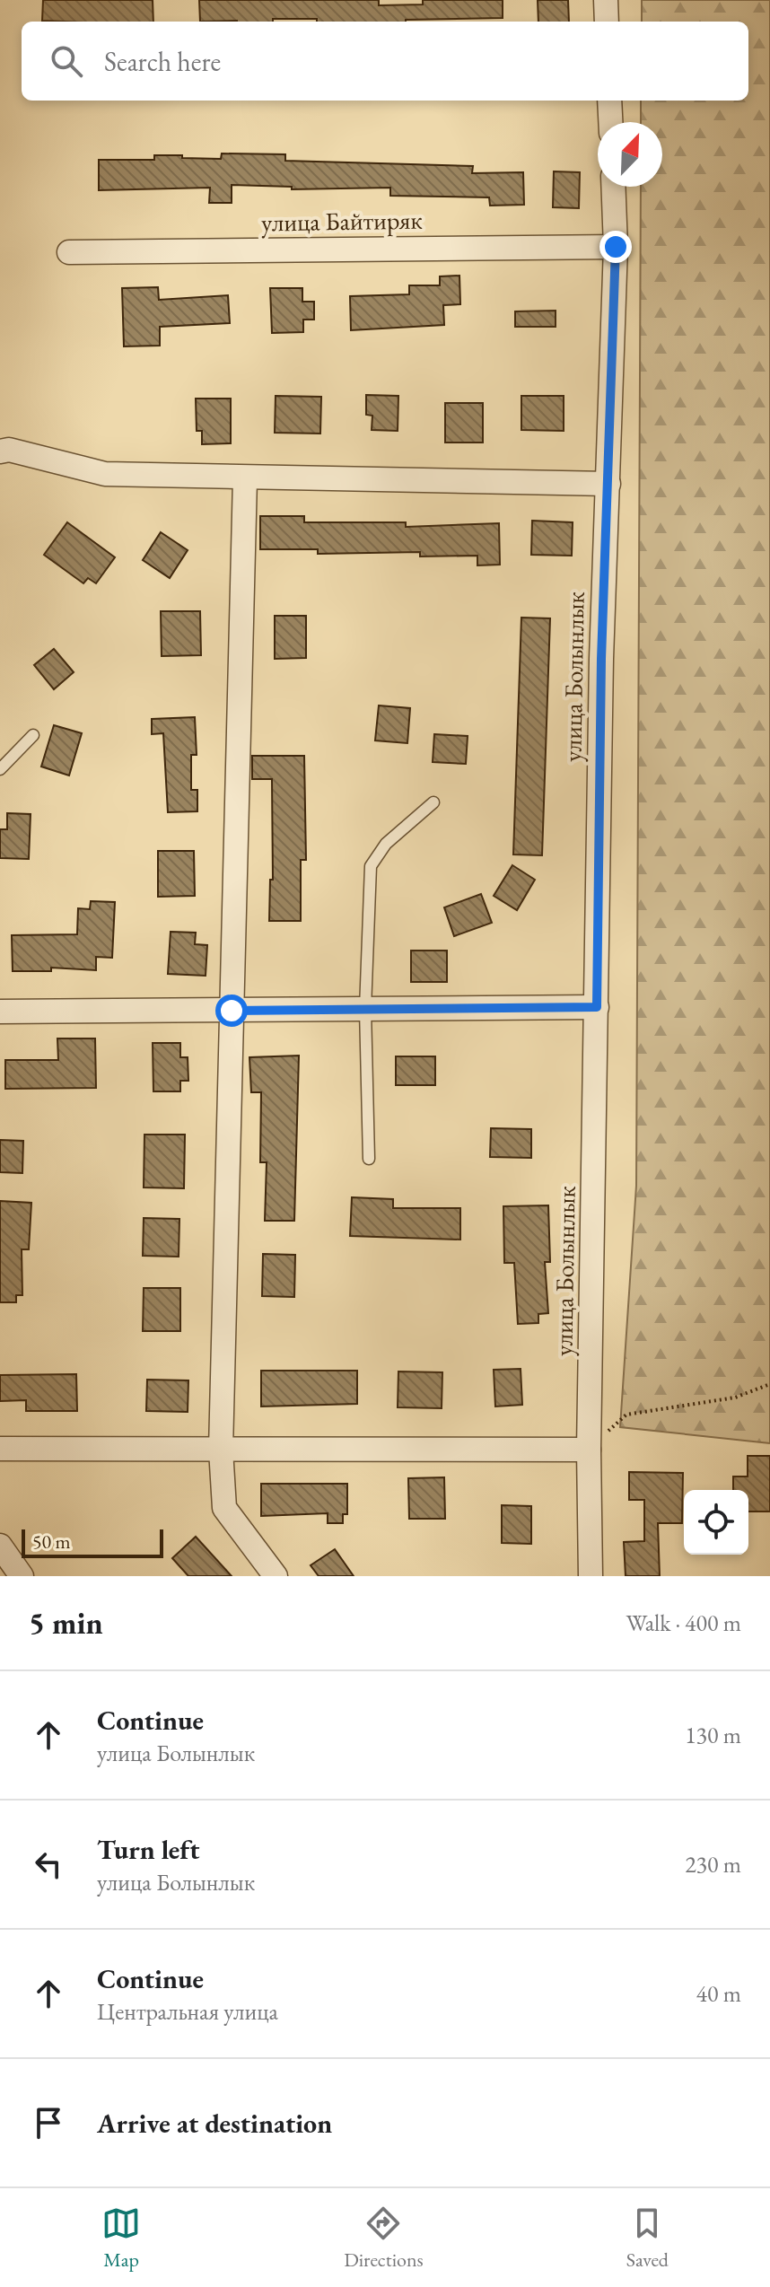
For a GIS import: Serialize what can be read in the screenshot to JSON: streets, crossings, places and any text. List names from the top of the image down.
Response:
{
  "streets": {
    "street": ["улица Байтиряк", "улица Болынлык"]
  },
  "crossings": [
    ["улица Байтиряк", "улица Болынлык"]
  ],
  "scale_bar": "50 m",
  "north": "top right",
  "page": {
    "search": "Search here",
    "scale": "50 m",
    "heading": ["5 min", "Walk · 400 m"],
    "list": [
      ["Continue", "улица Болынлык", "130 m"],
      ["Turn left", "улица Болынлык", "230 m"],
      ["Continue", "Центральная улица", "40 m"],
      "Arrive at destination"
    ],
    "nav": ["Map", "Directions", "Saved"]
  }
}
